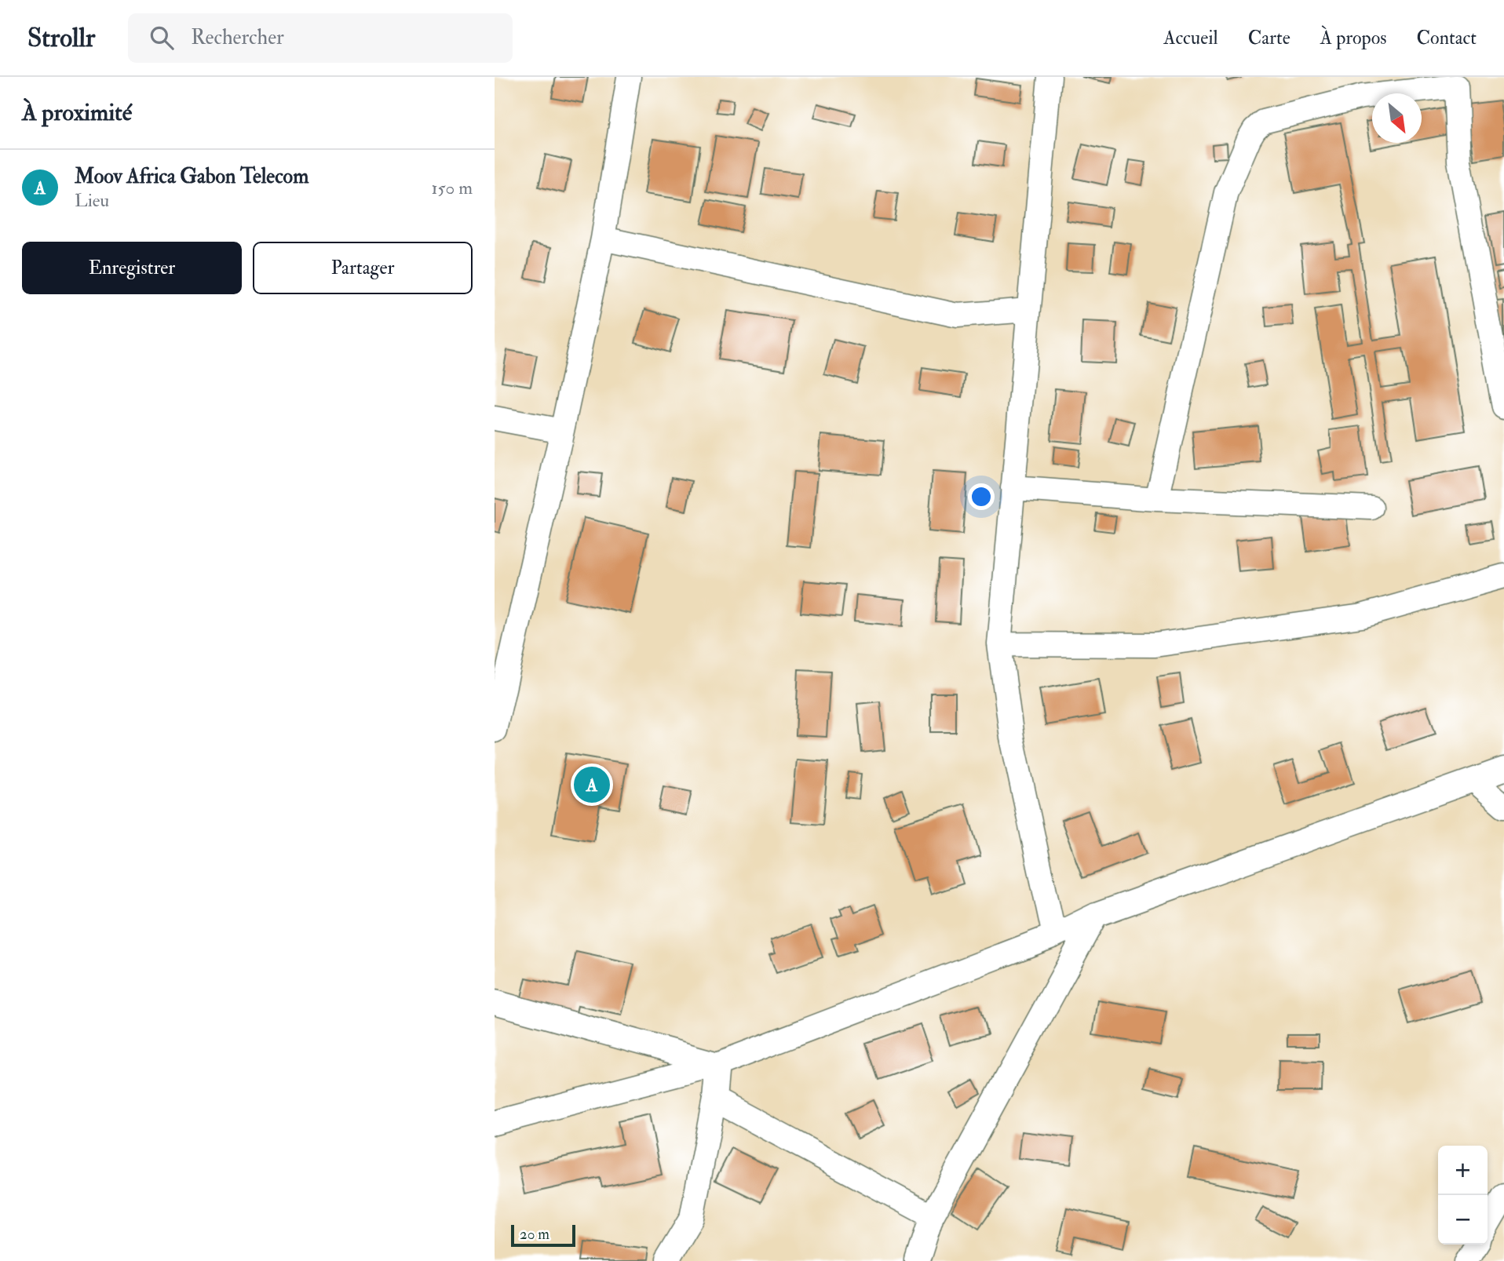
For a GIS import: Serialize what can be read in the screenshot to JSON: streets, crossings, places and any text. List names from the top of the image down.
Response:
{
  "scale_bar": "20 m",
  "north": "bottom right",
  "page": {
    "header": "Strollr",
    "search": "Rechercher",
    "nav": [
      "Accueil",
      "Carte",
      "À propos",
      "Contact"
    ],
    "heading": "À proximité",
    "list": [
      {
        "mark": "A",
        "name": "Moov Africa Gabon Telecom",
        "note": "Lieu",
        "value": "150 m"
      }
    ],
    "buttons": ["Enregistrer", "Partager"],
    "pins": "A",
    "map_buttons": ["+", "−"],
    "scale": "20 m"
  }
}
